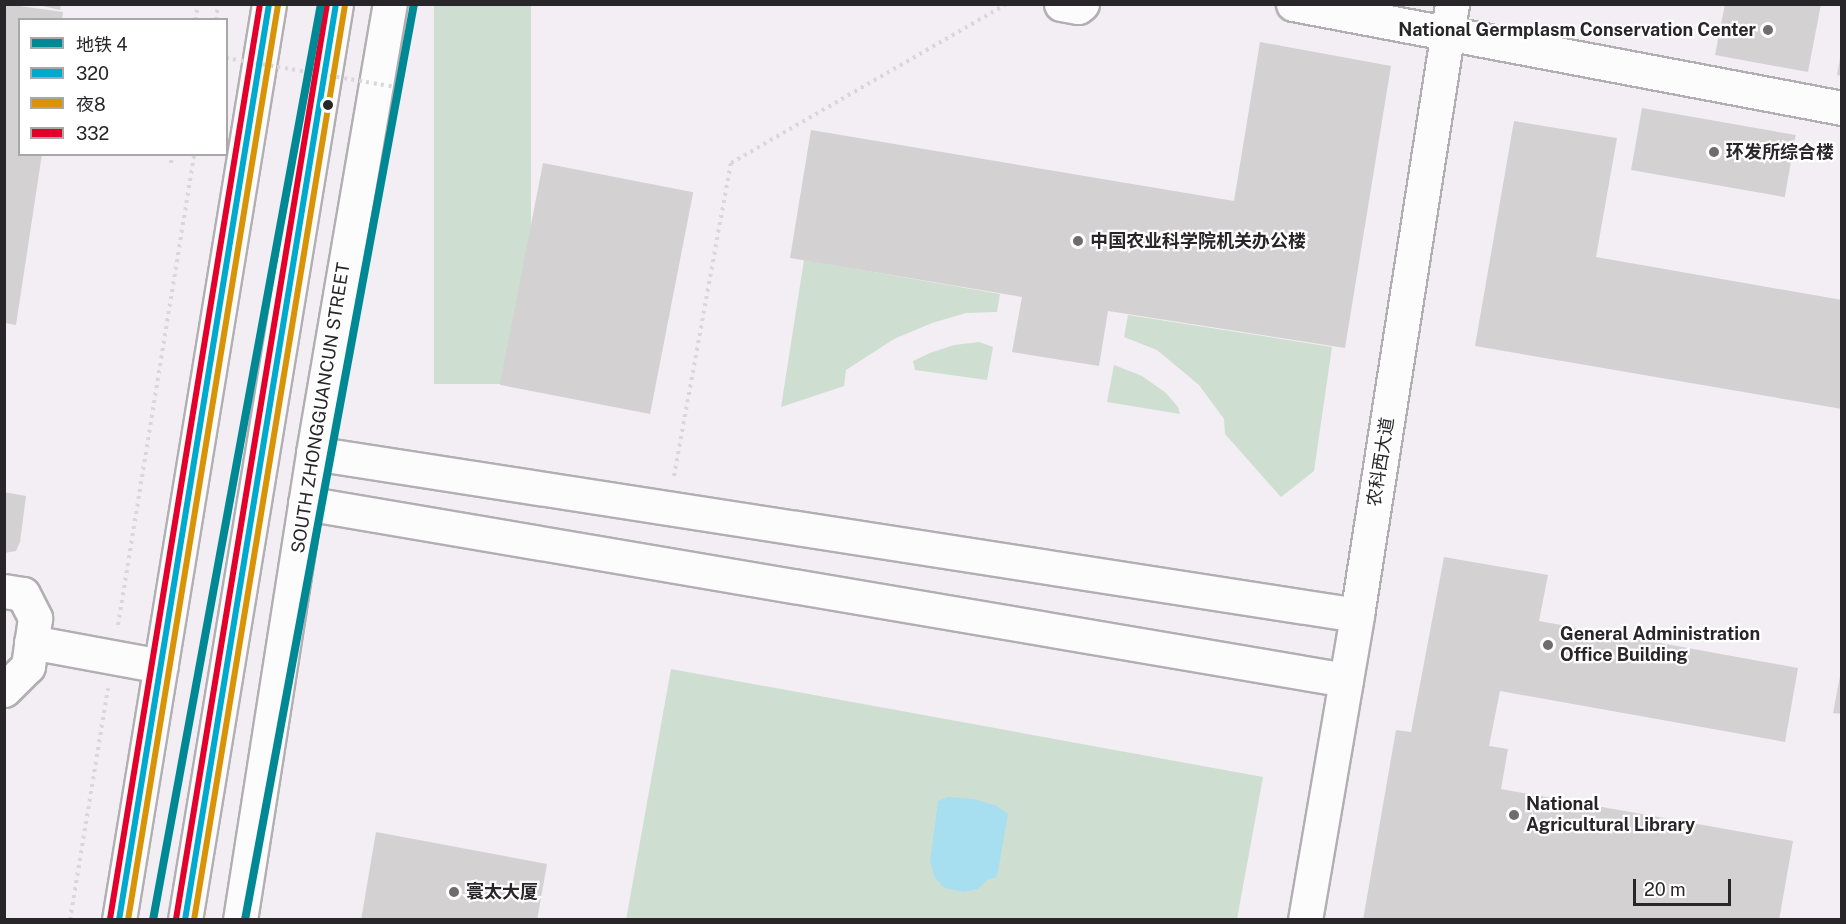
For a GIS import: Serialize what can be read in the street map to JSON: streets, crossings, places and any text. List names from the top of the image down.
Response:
{
  "streets": {
    "street": ["SOUTH ZHONGGUANCUN STREET", "农科西大道"]
  },
  "places": [
    "National Germplasm Conservation Center",
    "环发所综合楼",
    "中国农业科学院机关办公楼",
    "General Administration Office Building",
    "National Agricultural Library",
    "寰太大厦"
  ],
  "lines": [
    "metro line 4",
    "transit line 320",
    "transit line 332",
    "transit line 夜8"
  ],
  "legend": [
    "地铁 4",
    "320",
    "夜8",
    "332"
  ],
  "scale_bar": "20 m"
}
